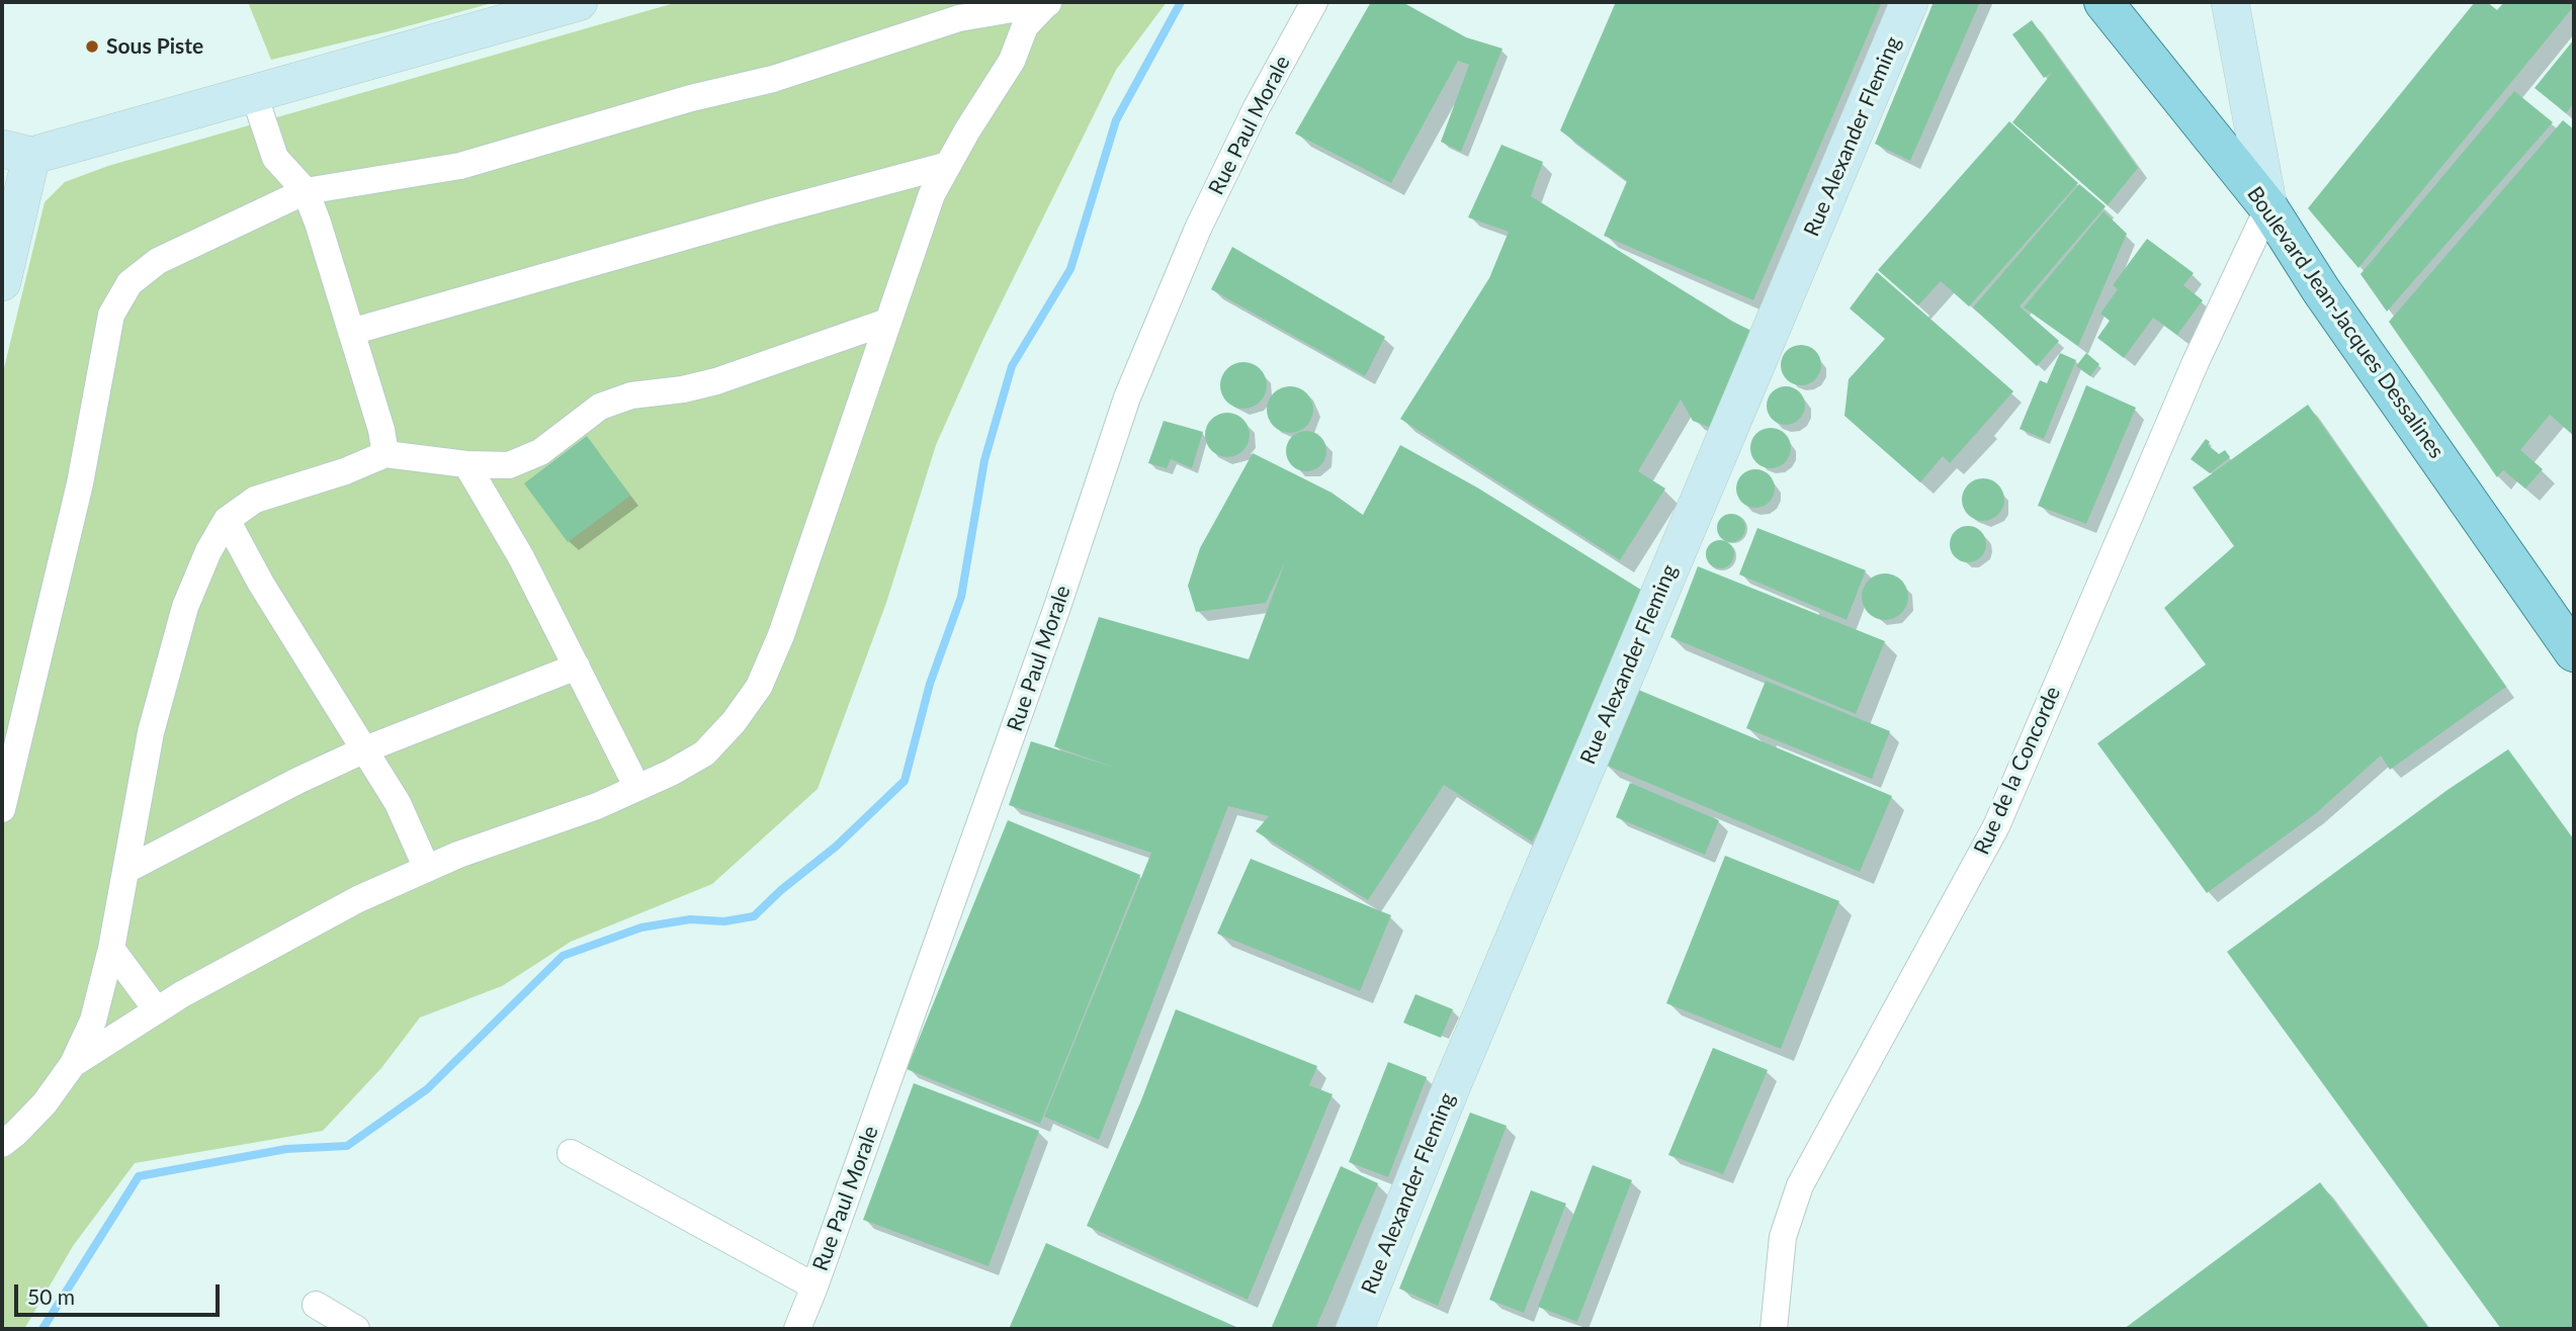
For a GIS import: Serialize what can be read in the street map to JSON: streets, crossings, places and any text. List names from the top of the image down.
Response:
{
  "streets": {
    "main road": ["Boulevard Jean-Jacques Dessalines"],
    "street": ["Rue Paul Morale", "Rue Alexander Fleming", "Rue de la Concorde"]
  },
  "crossings": [
    ["Boulevard Jean-Jacques Dessalines", "Rue de la Concorde"]
  ],
  "places": ["Sous Piste"],
  "scale_bar": "50 m"
}
